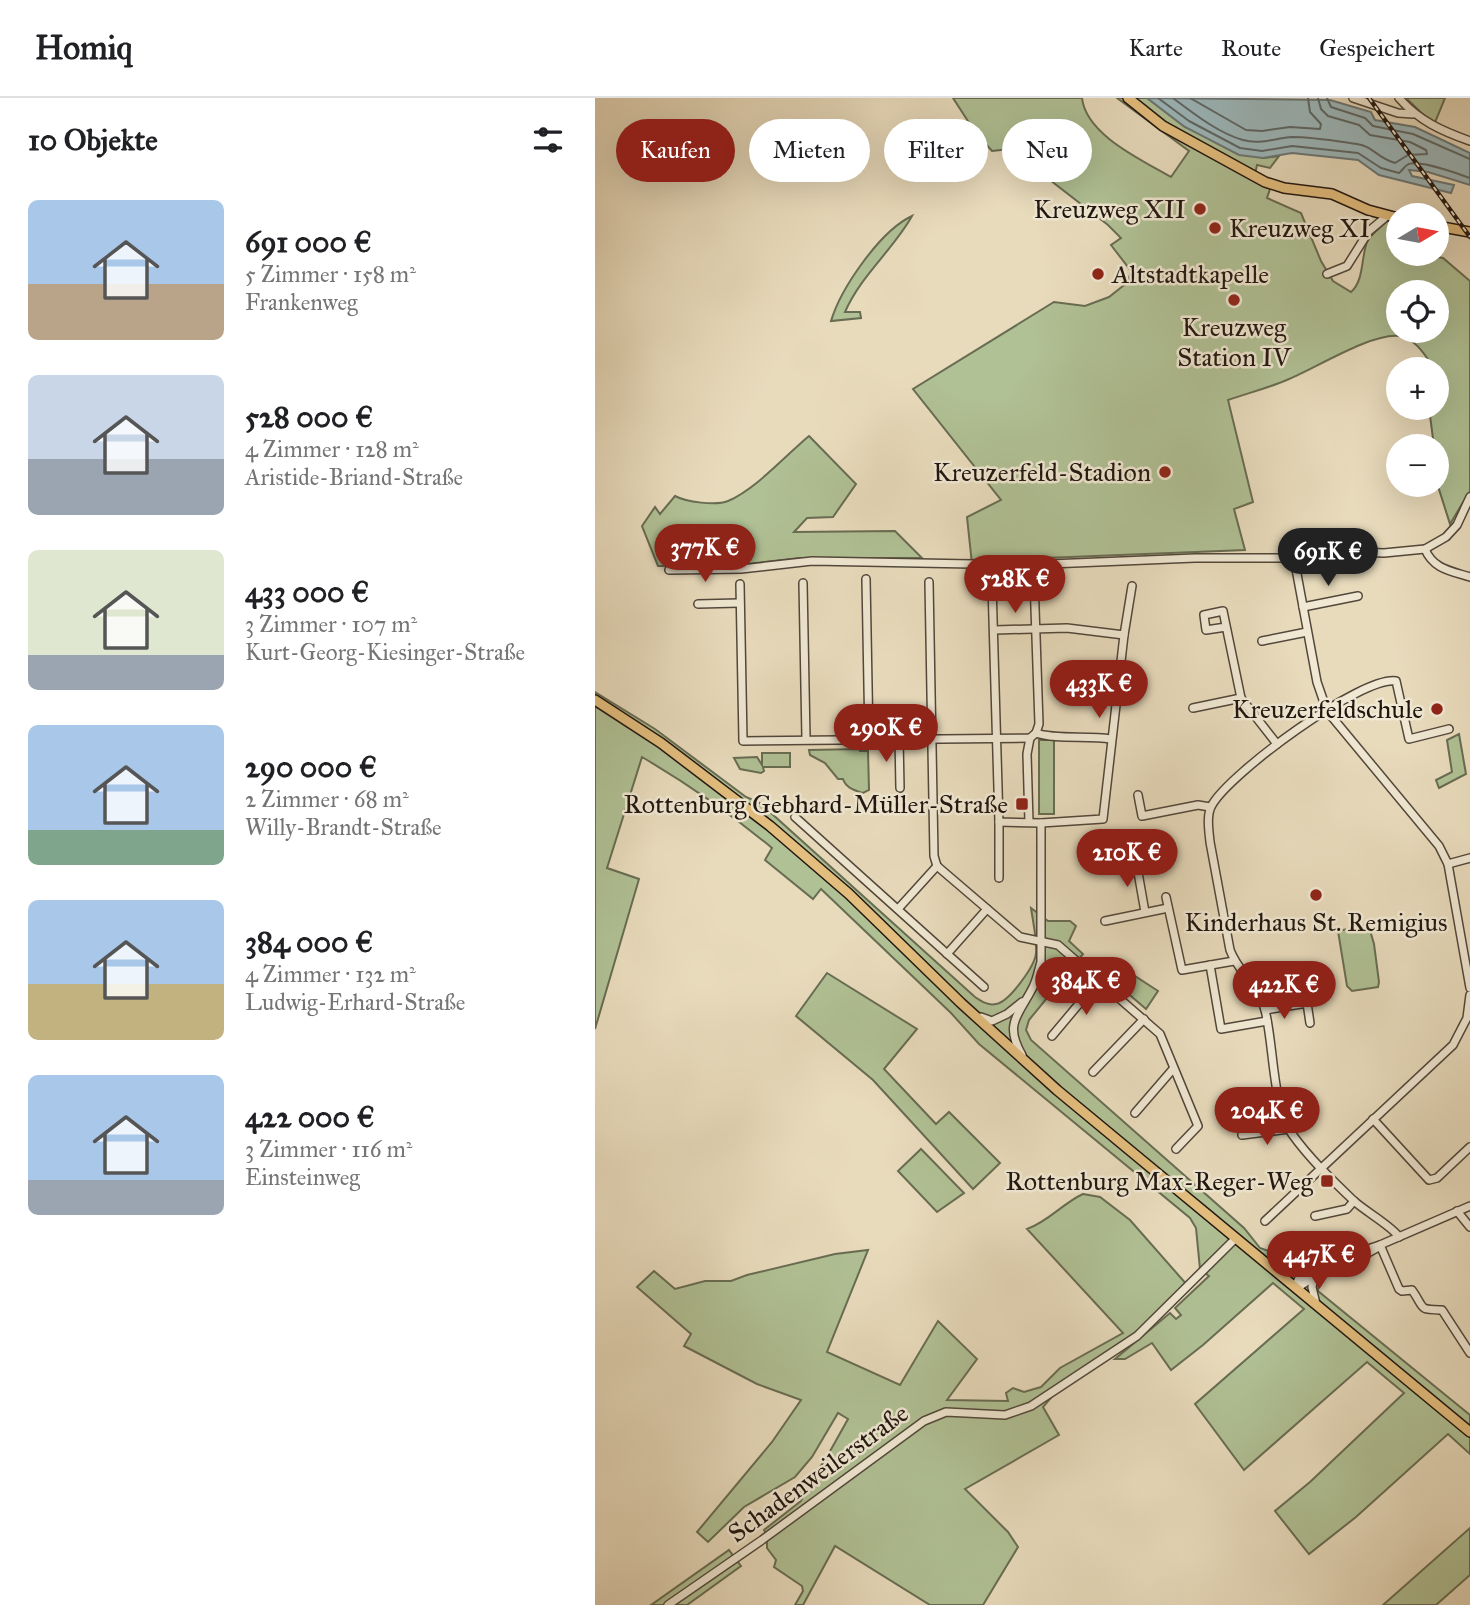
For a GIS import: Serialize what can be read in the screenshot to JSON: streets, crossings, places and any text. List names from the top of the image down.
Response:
{
  "streets": {
    "street": ["Schadenweilerstraße"]
  },
  "places": {
    "other": [
      "Kreuzweg XII",
      "Kreuzweg XI",
      "Altstadtkapelle",
      "Kreuzweg Station IV",
      "Kreuzerfeld-Stadion",
      "Kreuzerfeldschule",
      "Kinderhaus St. Remigius"
    ],
    "transit": ["Rottenburg Gebhard-Müller-Straße", "Rottenburg Max-Reger-Weg"]
  },
  "north": "right",
  "page": {
    "header": "Homiq",
    "nav": ["Karte", "Route", "Gespeichert"],
    "heading": "10 Objekte",
    "chip": [
      "Kaufen",
      "Mieten",
      "Filter",
      "Neu"
    ],
    "list": [
      {
        "name": "691 000 €",
        "note": "5 Zimmer · 158 m² · Frankenweg"
      },
      {
        "name": "528 000 €",
        "note": "4 Zimmer · 128 m² · Aristide-Briand-Straße"
      },
      {
        "name": "433 000 €",
        "note": "3 Zimmer · 107 m² · Kurt-Georg-Kiesinger-Straße"
      },
      {
        "name": "290 000 €",
        "note": "2 Zimmer · 68 m² · Willy-Brandt-Straße"
      },
      {
        "name": "384 000 €",
        "note": "4 Zimmer · 132 m² · Ludwig-Erhard-Straße"
      },
      {
        "name": "422 000 €",
        "note": "3 Zimmer · 116 m² · Einsteinweg"
      }
    ],
    "map_buttons": ["+", "−"],
    "price": [
      "377K €",
      "691K €",
      "528K €",
      "433K €",
      "290K €",
      "210K €",
      "384K €",
      "422K €",
      "204K €",
      "447K €"
    ]
  }
}
